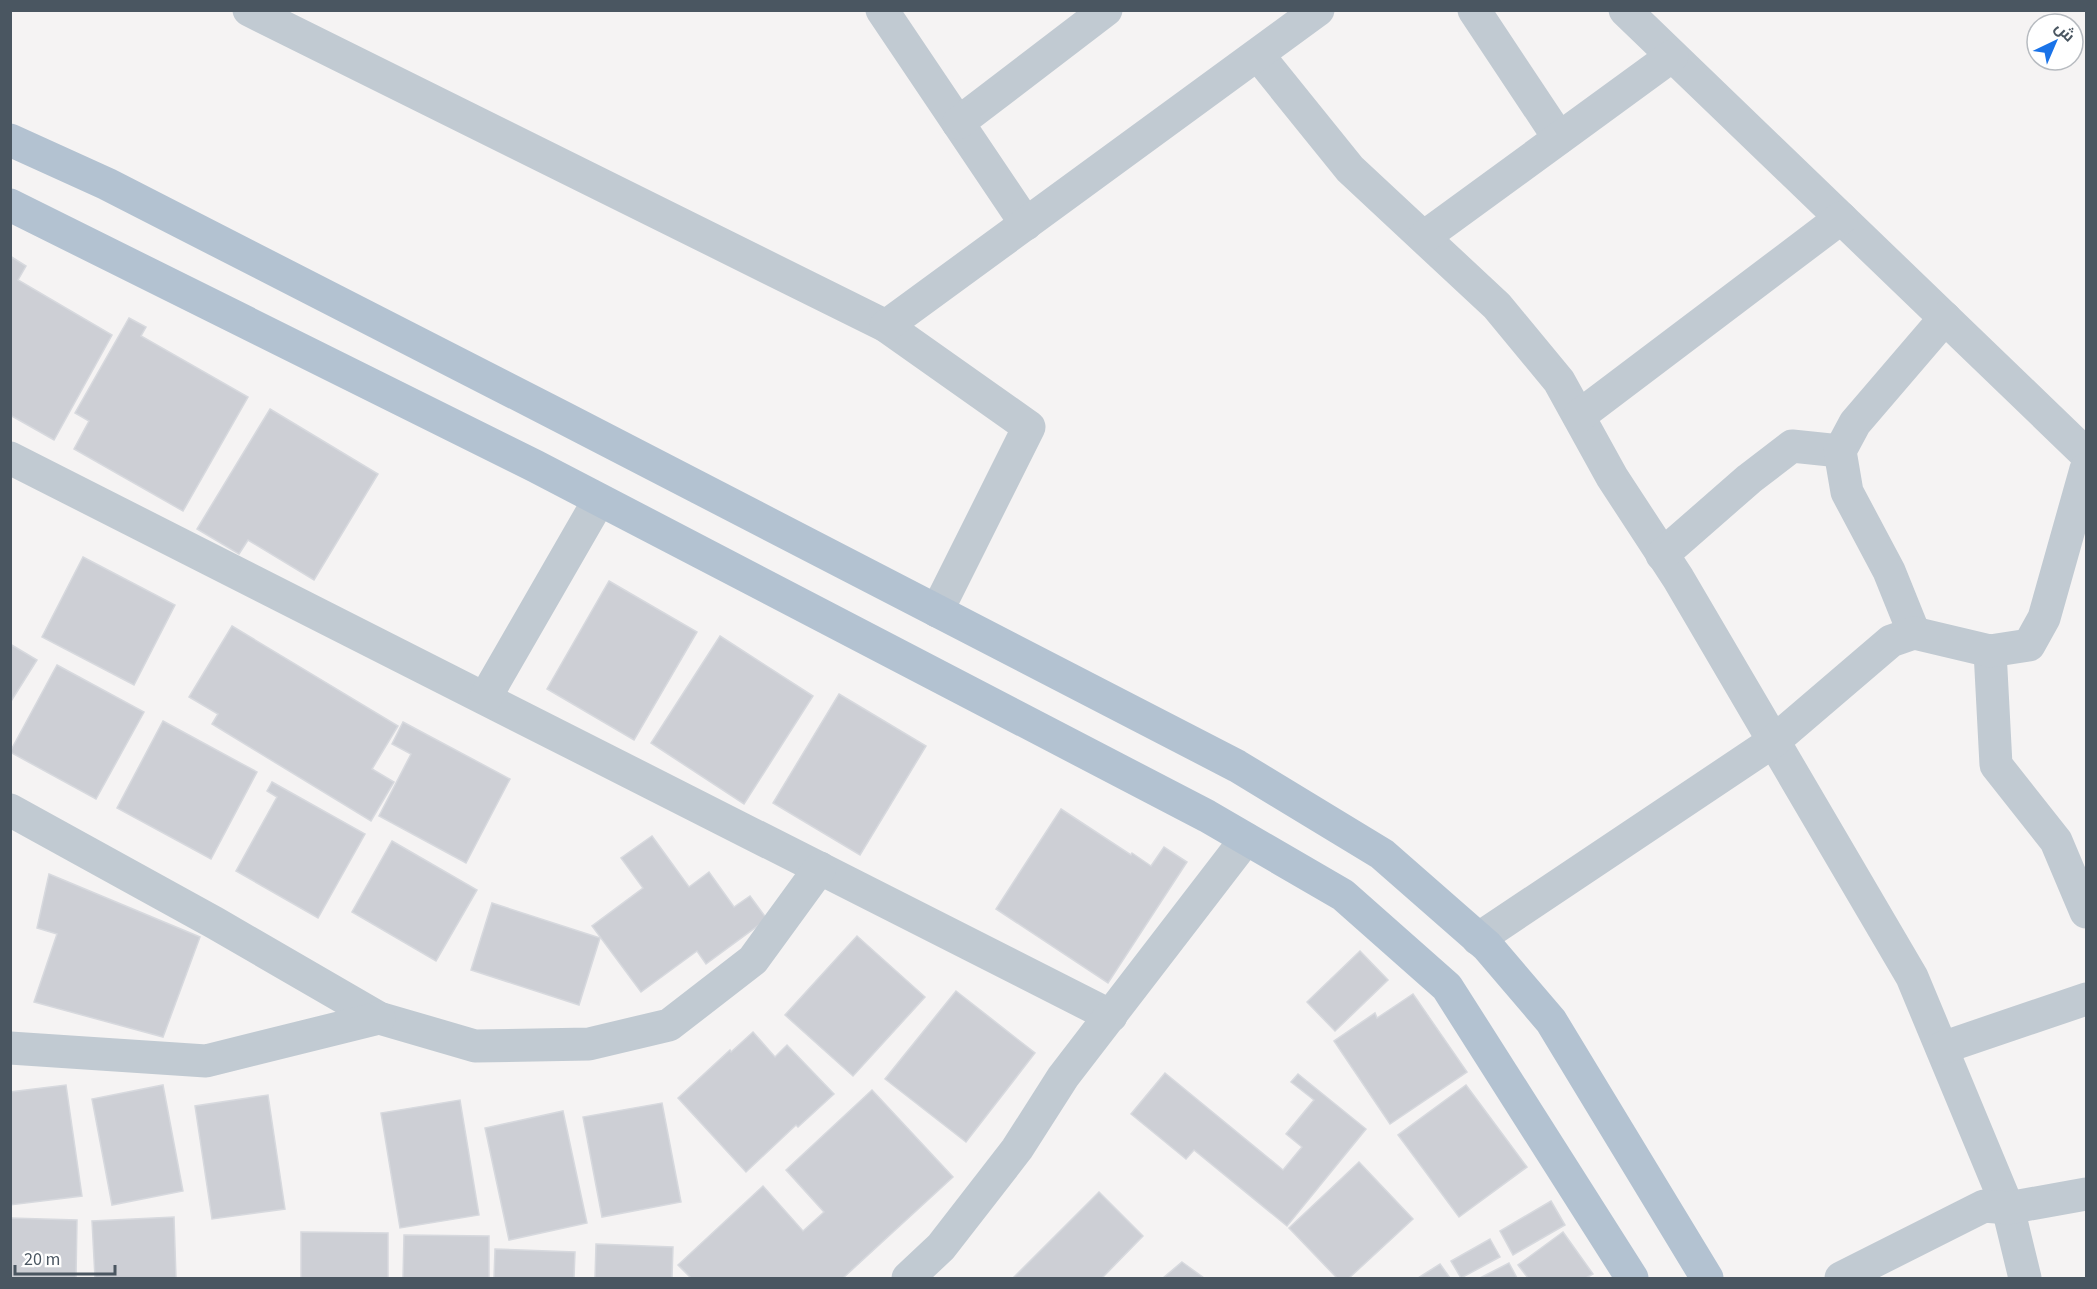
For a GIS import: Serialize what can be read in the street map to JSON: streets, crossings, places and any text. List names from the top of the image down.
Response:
{
  "scale_bar": "20 m",
  "north": "top right"
}
